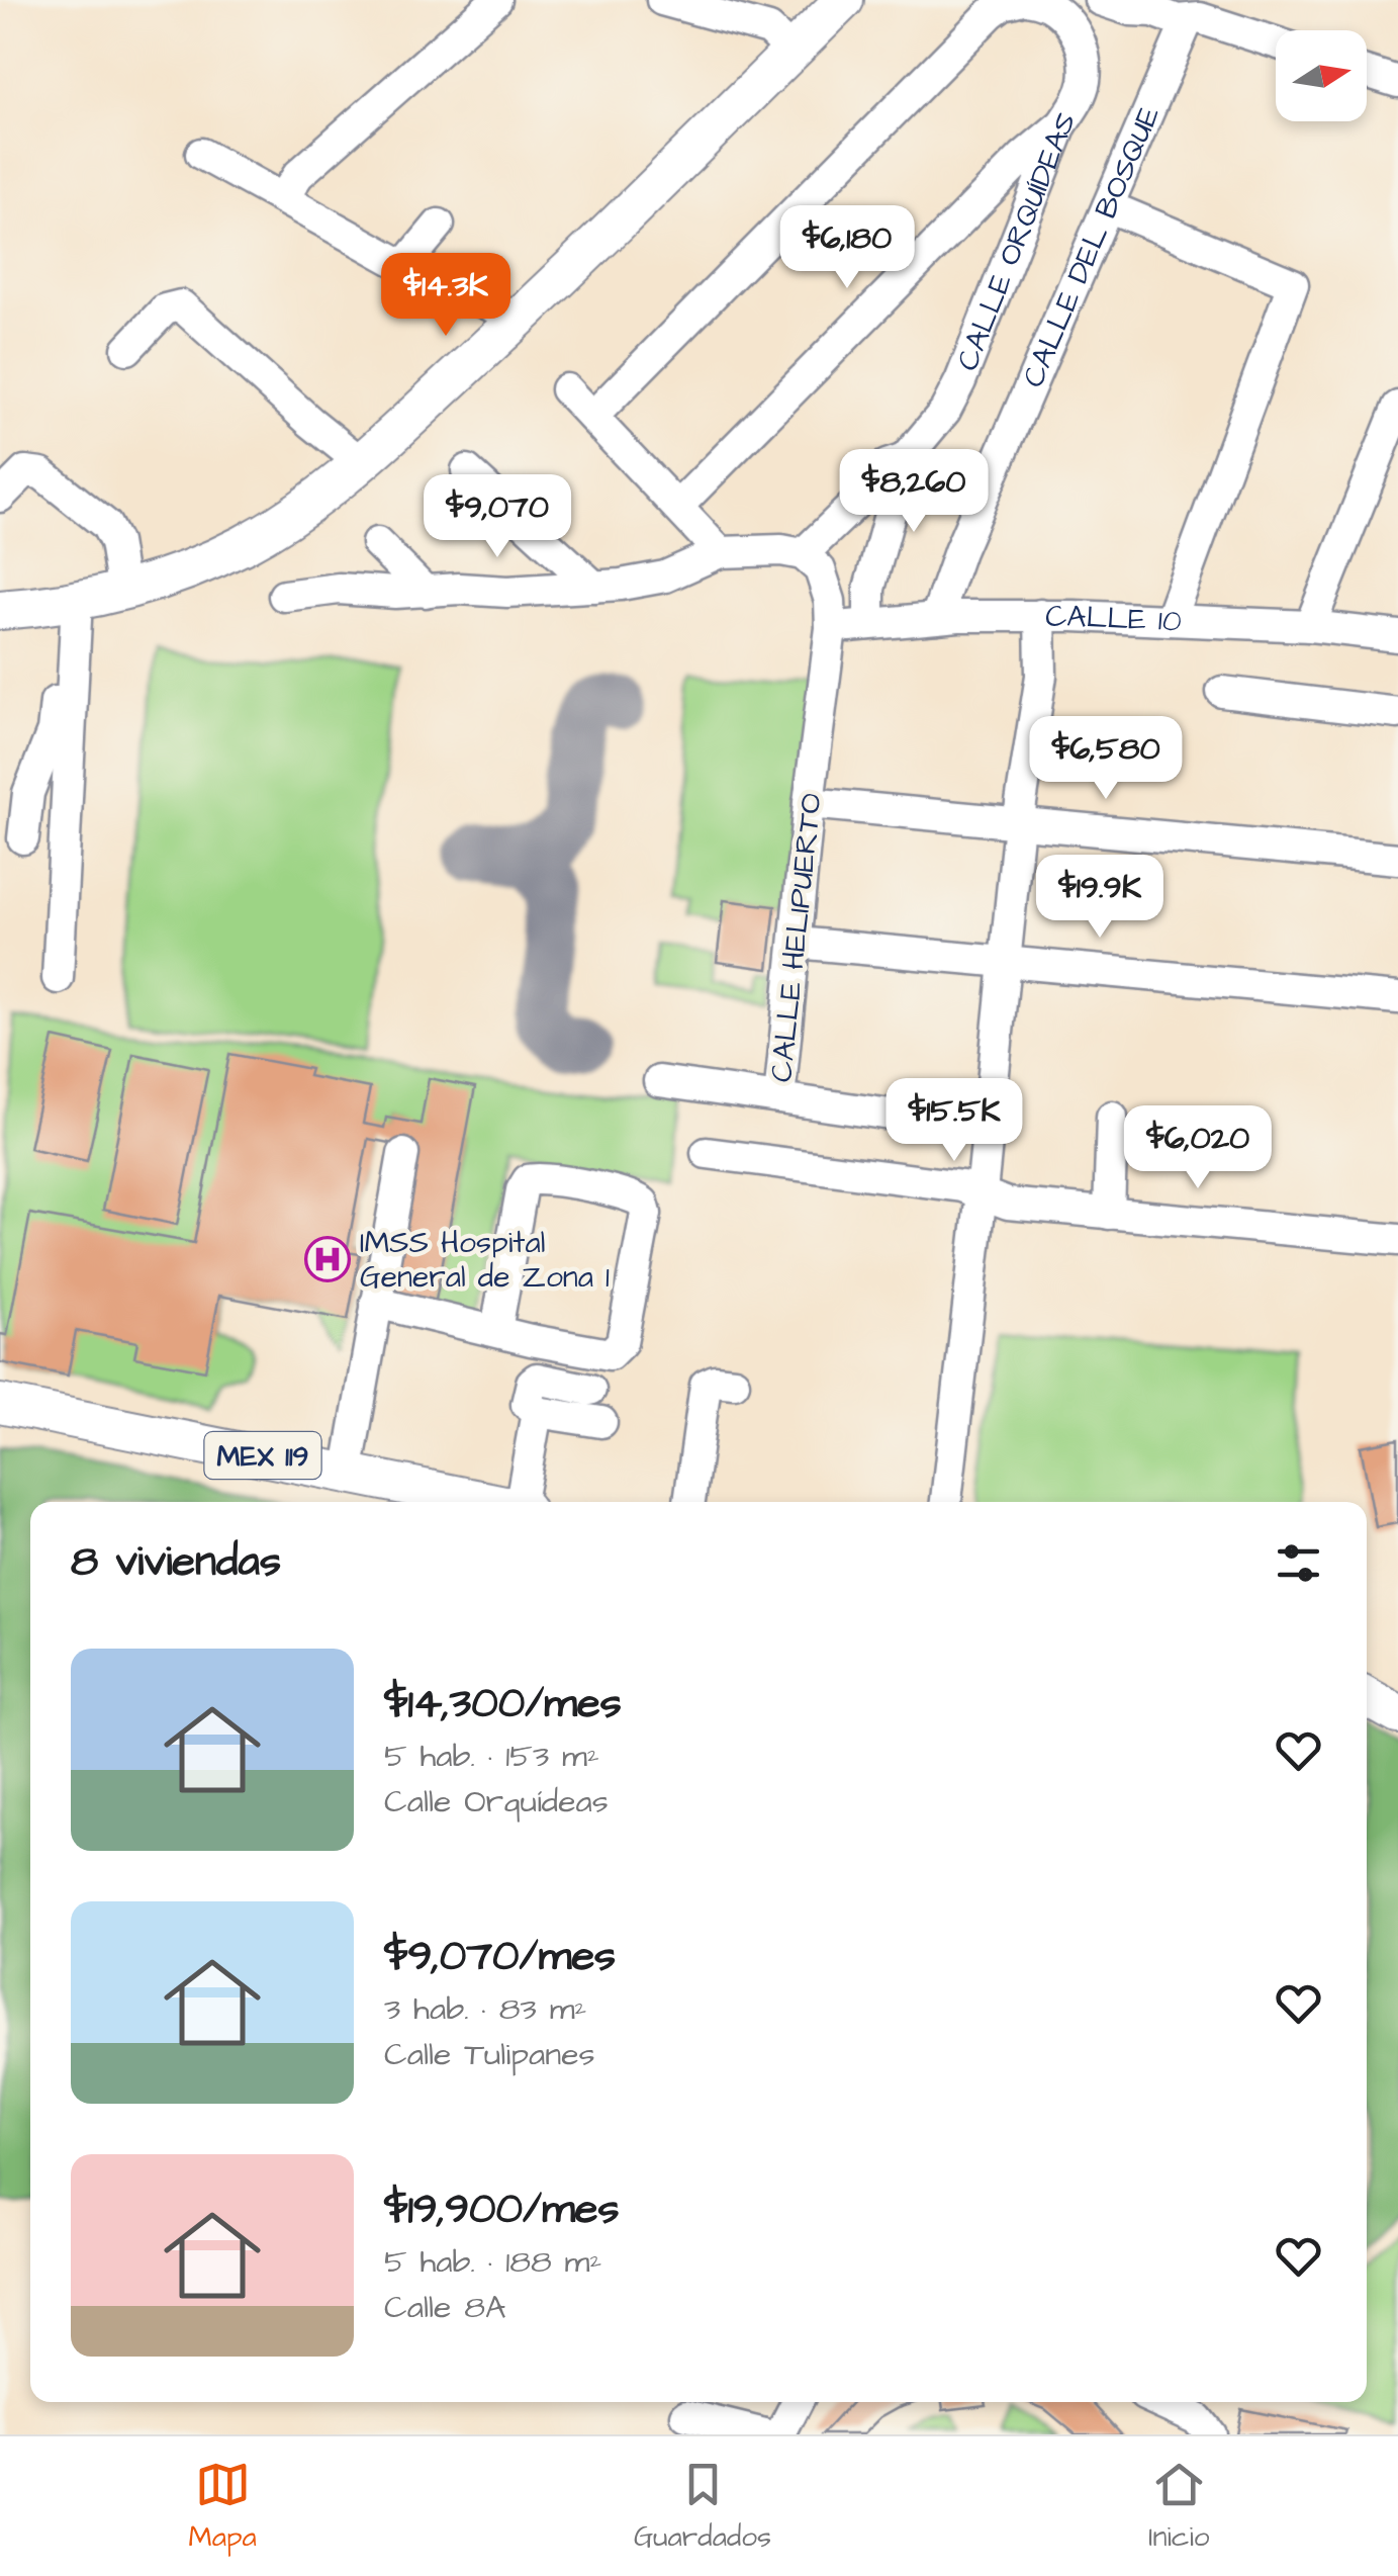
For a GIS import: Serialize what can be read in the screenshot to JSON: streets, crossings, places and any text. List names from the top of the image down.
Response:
{
  "streets": {
    "main road": ["MEX 119"],
    "street": [
      "CALLE ORQUÍDEAS",
      "CALLE DEL BOSQUE",
      "CALLE 10",
      "CALLE HELIPUERTO"
    ]
  },
  "crossings": [
    ["CALLE ORQUÍDEAS", "CALLE 10"],
    ["CALLE DEL BOSQUE", "CALLE 10"],
    ["CALLE 10", "CALLE HELIPUERTO"]
  ],
  "places": {
    "hospital": ["IMSS Hospital General de Zona 1"]
  },
  "north": "right",
  "page": {
    "price": [
      "$6,180",
      "$14.3K",
      "$8,260",
      "$9,070",
      "$6,580",
      "$19.9K",
      "$15.5K",
      "$6,020"
    ],
    "heading": "8 viviendas",
    "list": [
      {
        "name": "$14,300/mes",
        "note": "5 hab. · 153 m² · Calle Orquídeas"
      },
      {
        "name": "$9,070/mes",
        "note": "3 hab. · 83 m² · Calle Tulipanes"
      },
      {
        "name": "$19,900/mes",
        "note": "5 hab. · 188 m² · Calle 8A"
      }
    ],
    "tabs": ["Mapa", "Guardados", "Inicio"]
  }
}
